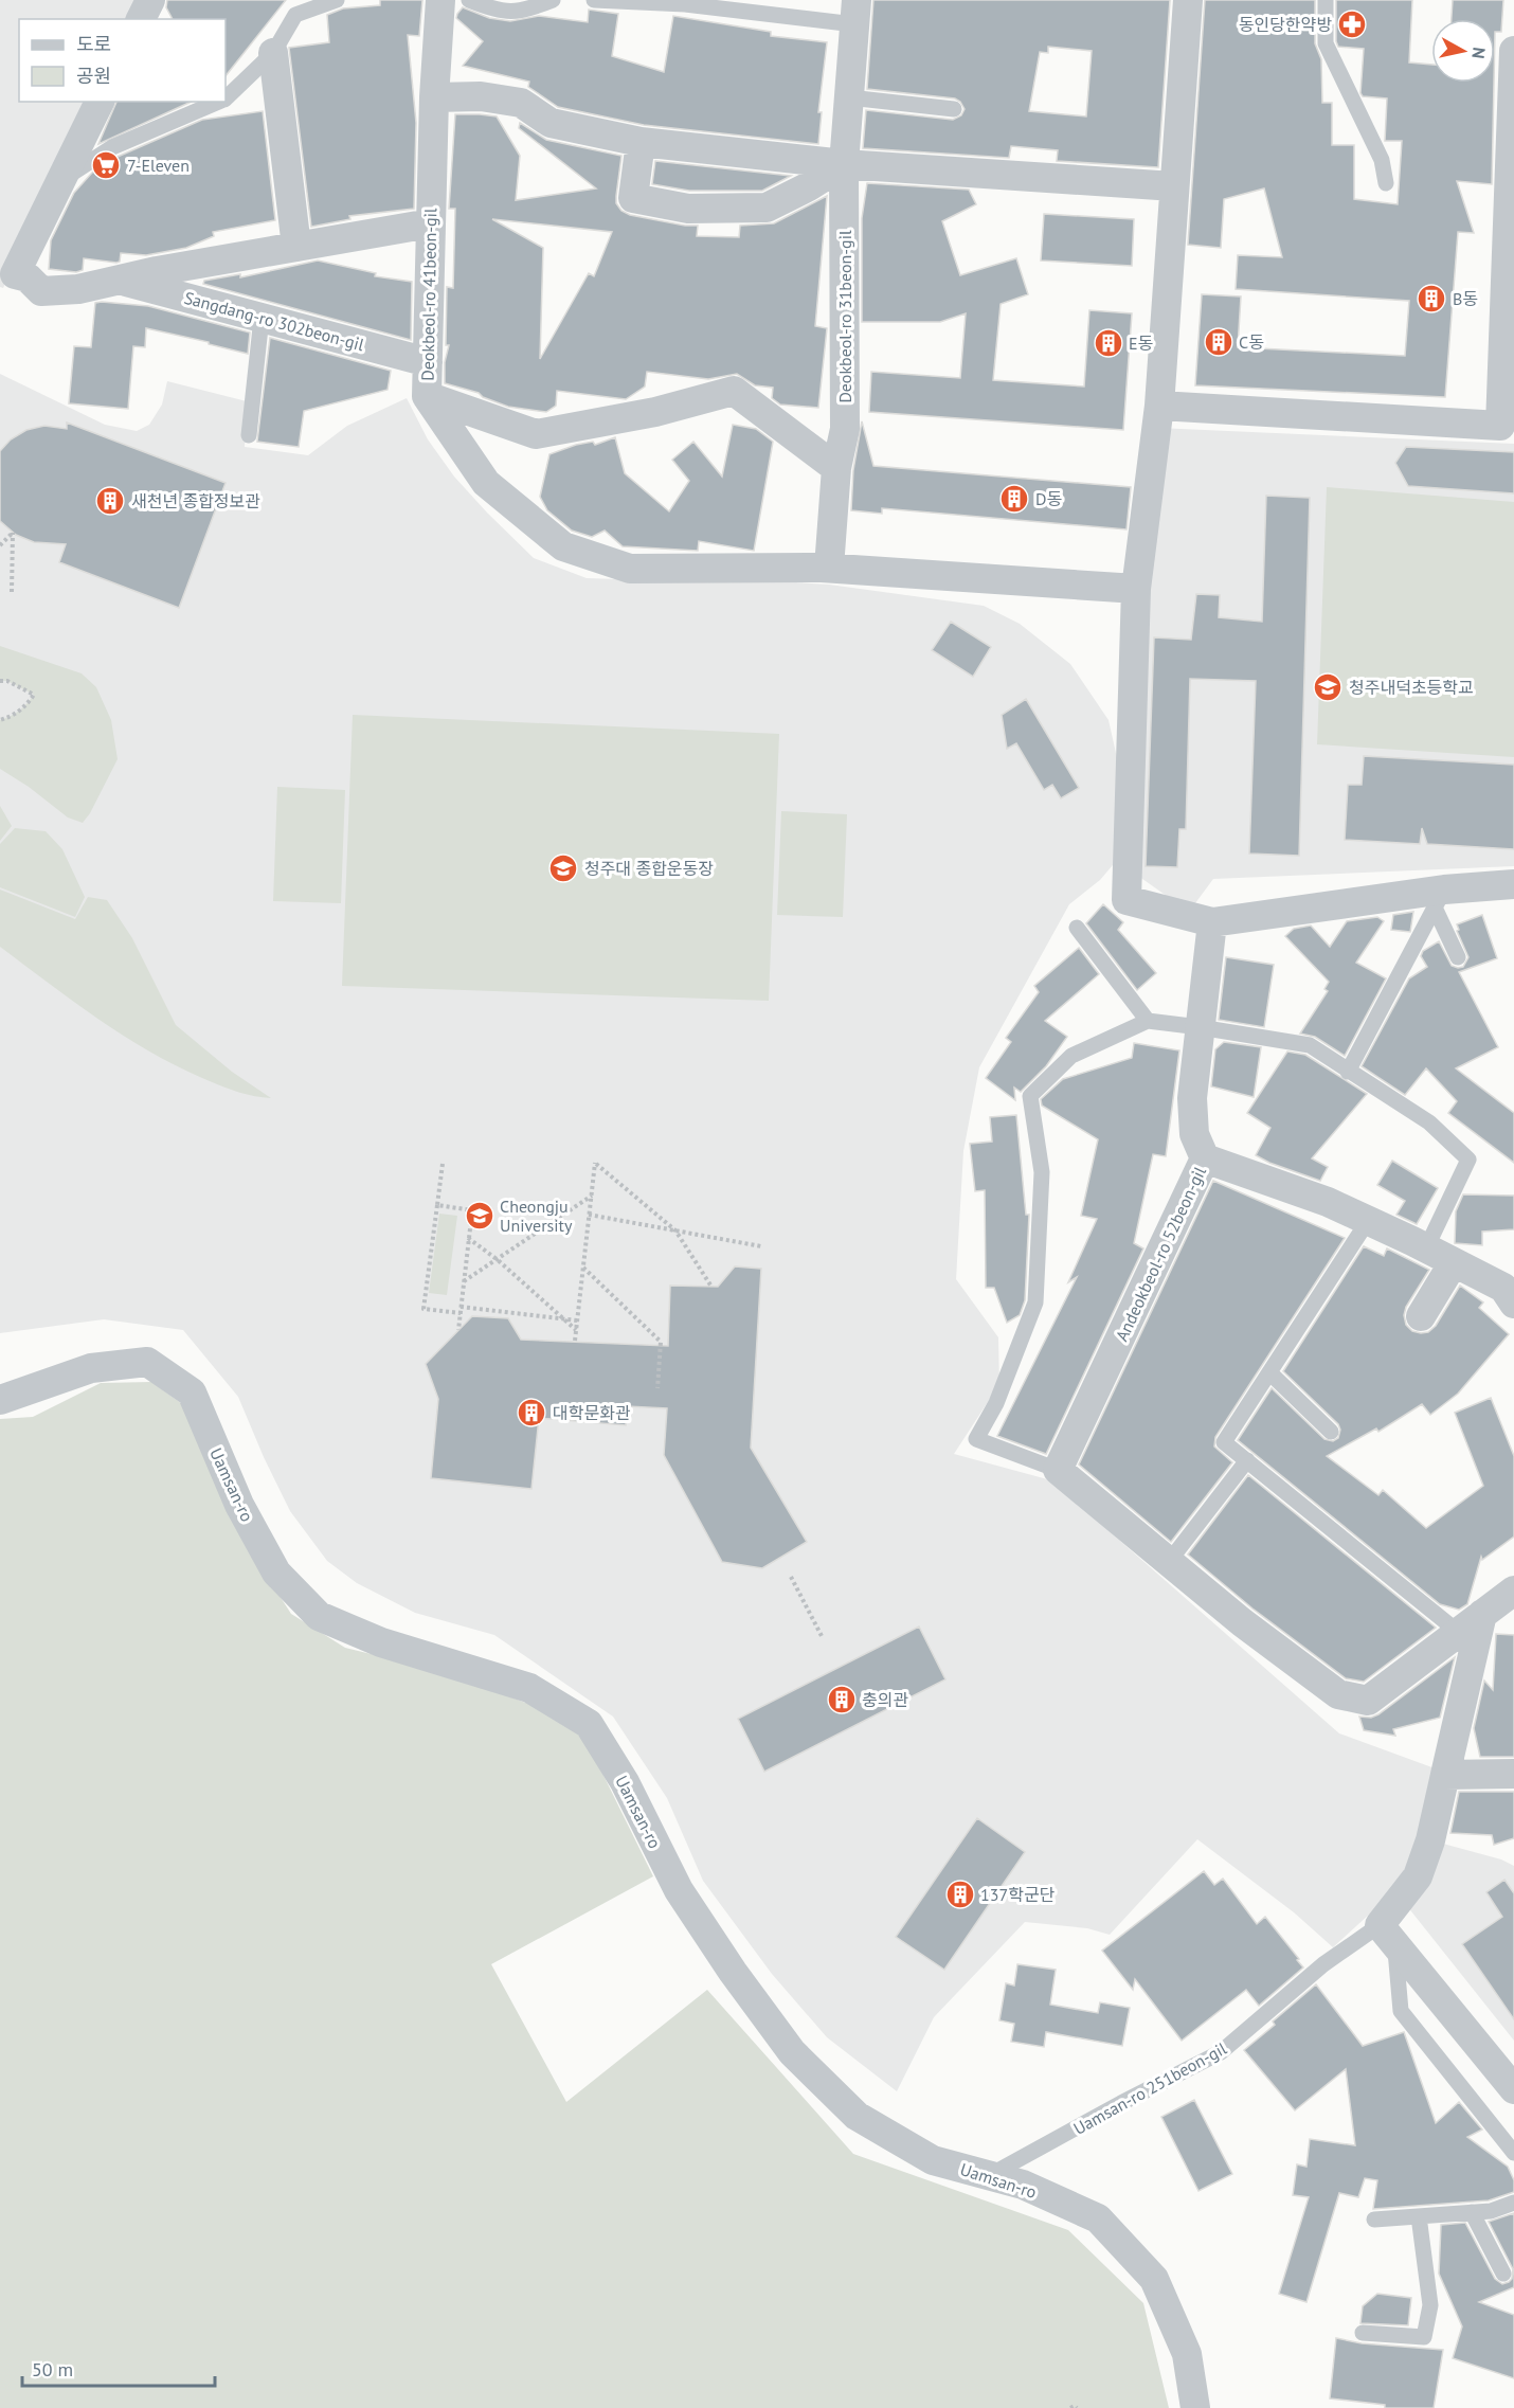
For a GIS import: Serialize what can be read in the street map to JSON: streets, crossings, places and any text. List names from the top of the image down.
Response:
{
  "streets": {
    "street": [
      "Deokbeol-ro 41beon-gil",
      "Deokbeol-ro 31beon-gil",
      "Sangdang-ro 302beon-gil",
      "Andeokbeol-ro 52beon-gil",
      "Uamsan-ro",
      "Uamsan-ro 251beon-gil"
    ]
  },
  "crossings": [
    ["Deokbeol-ro 41beon-gil", "Deokbeol-ro 31beon-gil"],
    ["Deokbeol-ro 41beon-gil", "Sangdang-ro 302beon-gil"],
    ["Uamsan-ro", "Uamsan-ro 251beon-gil"]
  ],
  "places": {
    "pharmacy": ["동인당한약방"],
    "supermarket": ["7-Eleven"],
    "building": [
      "B동",
      "C동",
      "E동",
      "D동",
      "새천년 종합정보관",
      "대학문화관",
      "충의관",
      "137학군단"
    ],
    "school or university": ["청주내덕초등학교", "청주대 종합운동장", "Cheongju University"]
  },
  "legend": ["도로", "공원"],
  "scale_bar": "50 m",
  "north": "right"
}
